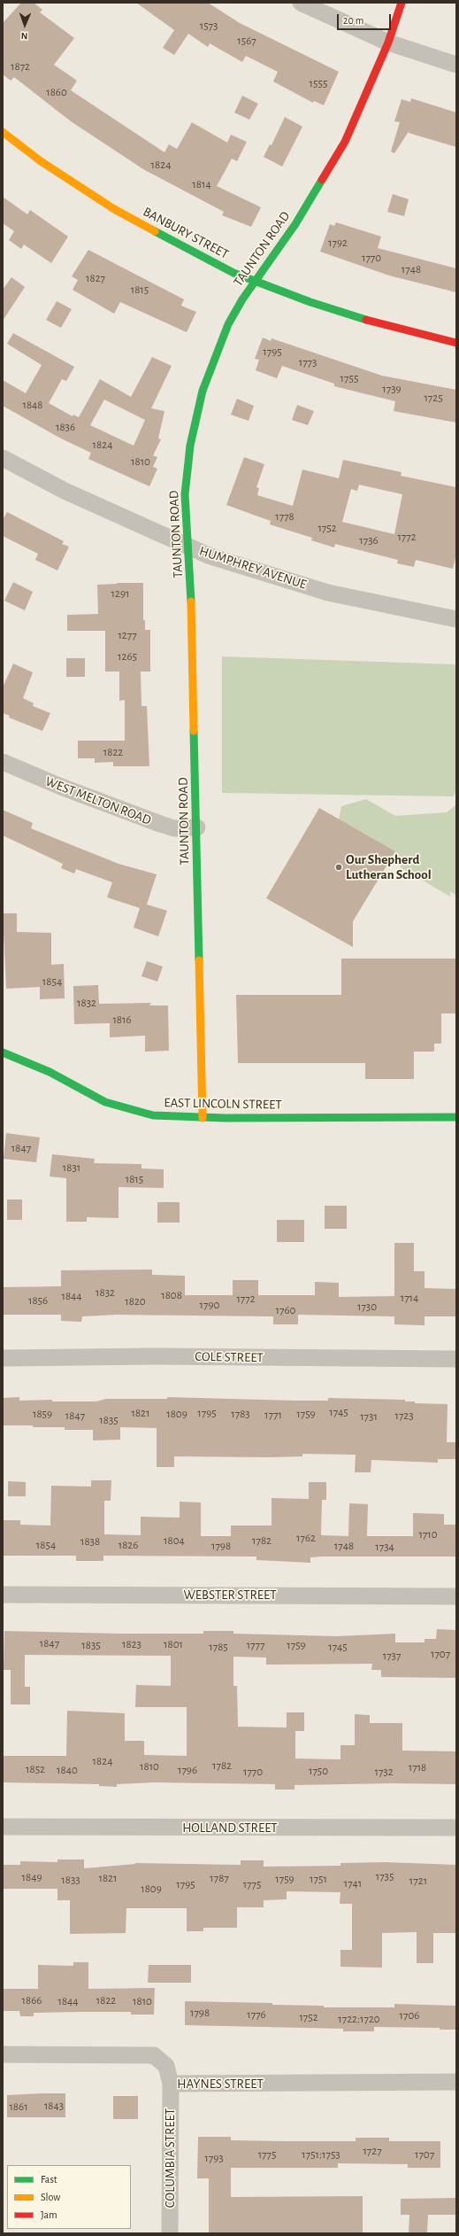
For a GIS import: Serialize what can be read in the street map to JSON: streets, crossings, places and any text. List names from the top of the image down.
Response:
{
  "streets": {
    "street": [
      "BANBURY STREET",
      "TAUNTON ROAD",
      "HUMPHREY AVENUE",
      "WEST MELTON ROAD",
      "EAST LINCOLN STREET",
      "COLE STREET",
      "WEBSTER STREET",
      "HOLLAND STREET",
      "HAYNES STREET",
      "COLUMBIA STREET"
    ]
  },
  "crossings": [
    ["BANBURY STREET", "TAUNTON ROAD"],
    ["TAUNTON ROAD", "HUMPHREY AVENUE"],
    ["TAUNTON ROAD", "WEST MELTON ROAD"],
    ["TAUNTON ROAD", "EAST LINCOLN STREET"],
    ["HAYNES STREET", "COLUMBIA STREET"]
  ],
  "places": ["Our Shepherd Lutheran School"],
  "house_numbers": [
    "1573",
    "1567",
    "1872",
    "1555",
    "1860",
    "1824",
    "1814",
    "1792",
    "1770",
    "1748",
    "1827",
    "1815",
    "1795",
    "1773",
    "1755",
    "1739",
    "1725",
    "1848",
    "1836",
    "1824",
    "1810",
    "1778",
    "1752",
    "1772",
    "1736",
    "1291",
    "1277",
    "1265",
    "1822",
    "1854",
    "1832",
    "1816",
    "1847",
    "1831",
    "1815",
    "1832",
    "1808",
    "1844",
    "1714",
    "1772",
    "1856",
    "1820",
    "1790",
    "1730",
    "1760",
    "1745",
    "1821",
    "1795",
    "1859",
    "1809",
    "1783",
    "1759",
    "1771",
    "1847",
    "1723",
    "1731",
    "1835",
    "1710",
    "1762",
    "1804",
    "1782",
    "1838",
    "1854",
    "1826",
    "1798",
    "1748",
    "1734",
    "1847",
    "1823",
    "1801",
    "1835",
    "1777",
    "1759",
    "1785",
    "1745",
    "1707",
    "1737",
    "1824",
    "1782",
    "1810",
    "1718",
    "1852",
    "1840",
    "1796",
    "1750",
    "1770",
    "1732",
    "1735",
    "1849",
    "1821",
    "1787",
    "1759",
    "1751",
    "1833",
    "1721",
    "1741",
    "1795",
    "1775",
    "1809",
    "1866",
    "1822",
    "1844",
    "1810",
    "1798",
    "1776",
    "1706",
    "1752",
    "1722;1720",
    "1843",
    "1861",
    "1727",
    "1775",
    "1751;1753",
    "1707",
    "1793"
  ],
  "legend": ["Fast", "Slow", "Jam"],
  "scale_bar": "20 m",
  "north": "bottom"
}
